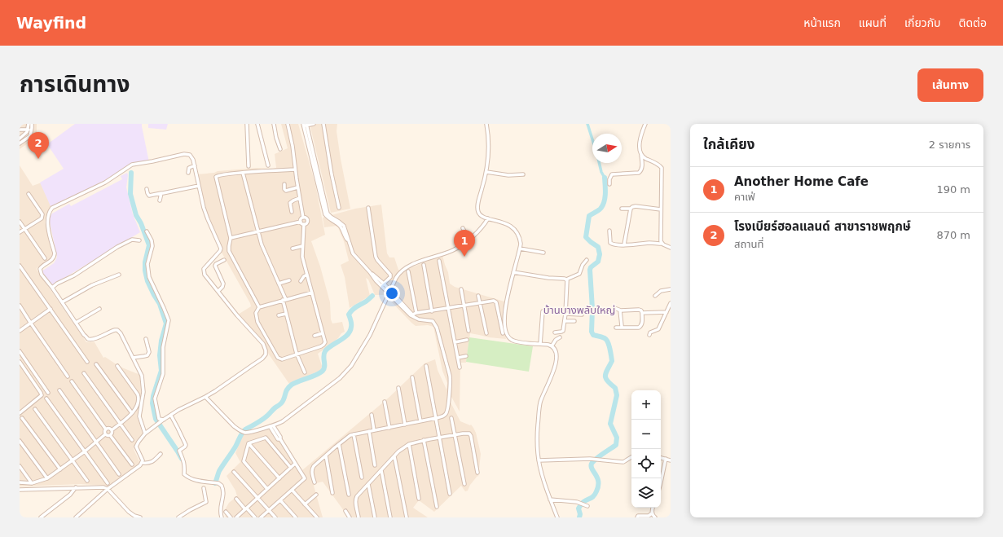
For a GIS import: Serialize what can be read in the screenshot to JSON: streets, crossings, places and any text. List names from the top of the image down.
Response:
{
  "districts": ["บ้านบางพลับใหญ่"],
  "north": "right",
  "page": {
    "header": "Wayfind",
    "nav": [
      "หน้าแรก",
      "แผนที่",
      "เกี่ยวกับ",
      "ติดต่อ"
    ],
    "title": "การเดินทาง",
    "buttons": "เส้นทาง",
    "heading": ["ใกล้เคียง", "2 รายการ"],
    "pins": ["2", "1"],
    "list": [
      {
        "mark": "1",
        "name": "Another Home Cafe",
        "note": "คาเฟ่",
        "value": "190 m"
      },
      {
        "mark": "2",
        "name": "โรงเบียร์ฮอลแลนด์ สาขาราชพฤกษ์",
        "note": "สถานที่",
        "value": "870 m"
      }
    ],
    "map_buttons": ["+", "−"]
  }
}
